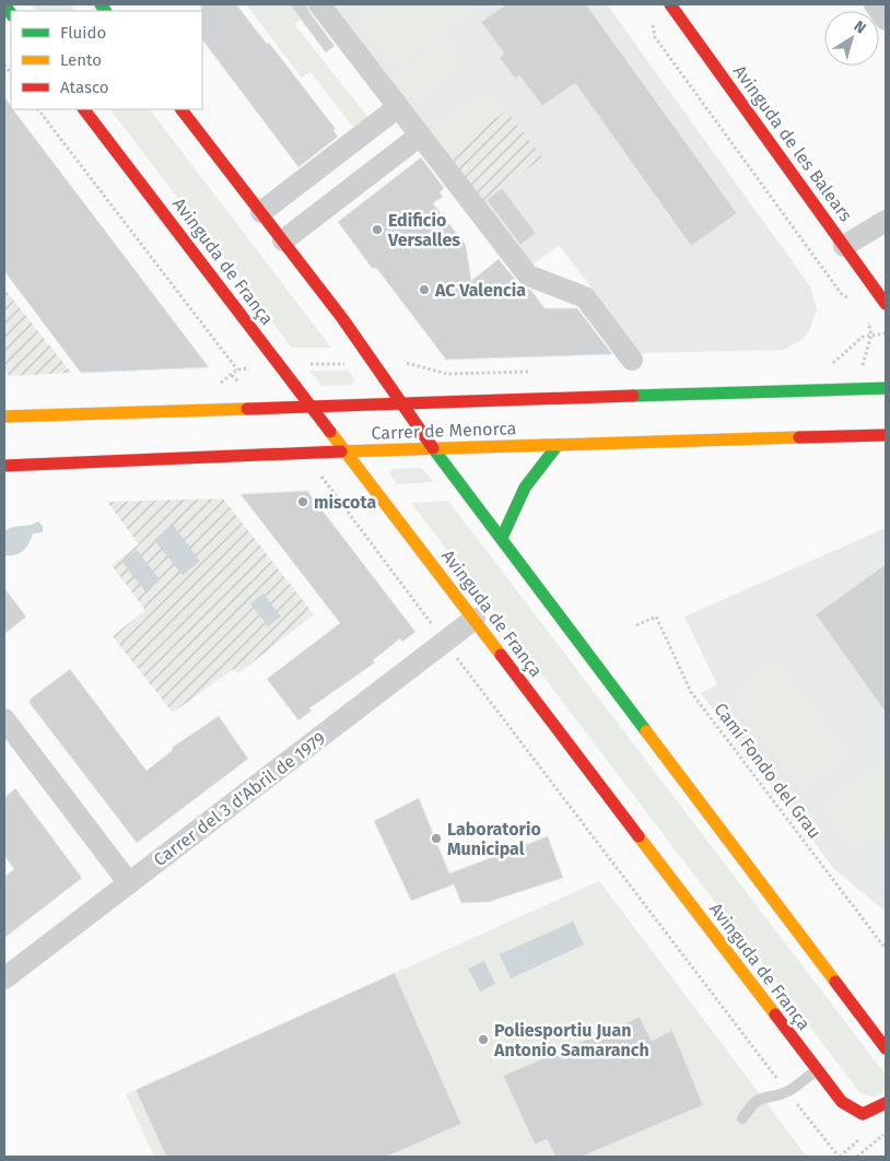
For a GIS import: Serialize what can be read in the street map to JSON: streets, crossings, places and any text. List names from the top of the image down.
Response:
{
  "streets": {
    "main road": ["Avinguda de les Balears", "Avinguda de França", "Carrer de Menorca"],
    "street": ["Carrer del 3 d'Abril de 1979"],
    "path": ["Camí Fondo del Grau"]
  },
  "crossings": [
    ["Avinguda de França", "Carrer de Menorca"],
    ["Avinguda de França", "Carrer del 3 d'Abril de 1979"]
  ],
  "places": [
    "Edificio Versalles",
    "AC Valencia",
    "miscota",
    "Laboratorio Municipal",
    "Poliesportiu Juan Antonio Samaranch"
  ],
  "legend": ["Fluido", "Lento", "Atasco"],
  "north": "top right"
}
